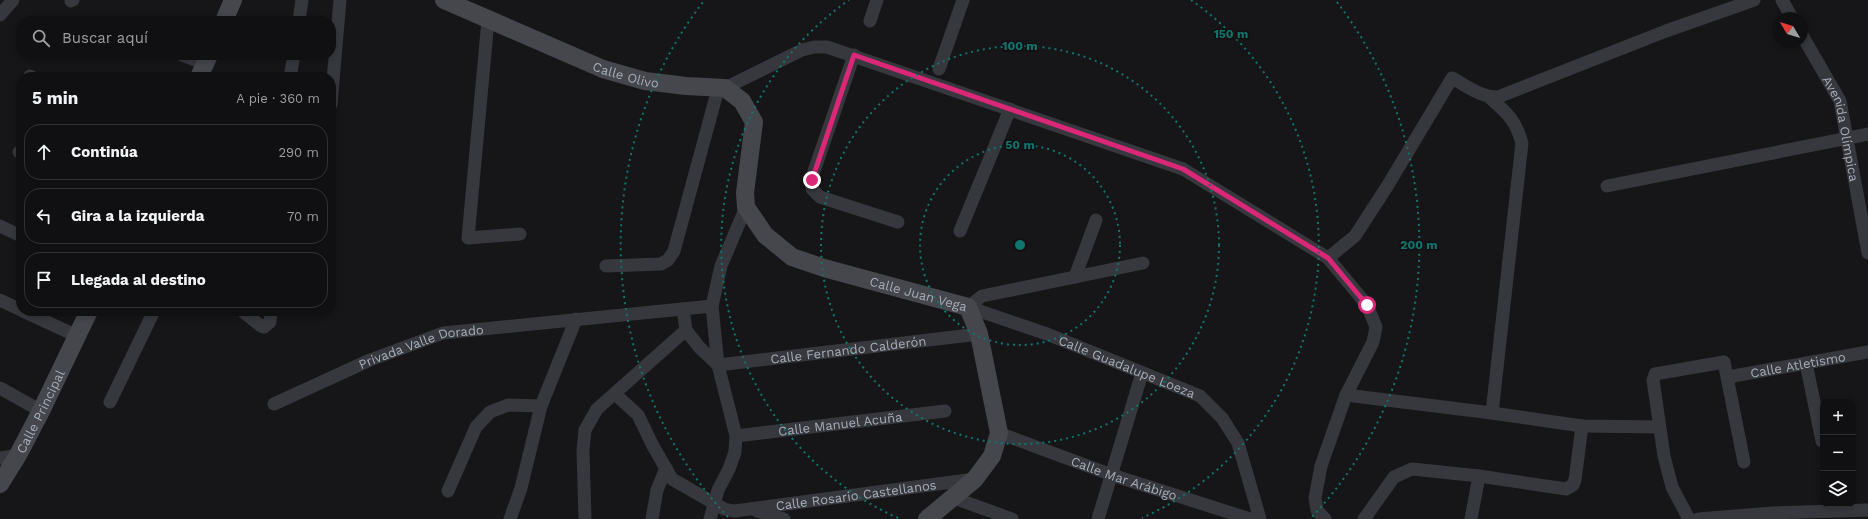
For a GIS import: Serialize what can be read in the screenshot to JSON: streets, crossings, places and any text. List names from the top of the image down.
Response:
{
  "streets": {
    "street": [
      "Calle Olivo",
      "Avenida Olímpica",
      "Calle Juan Vega",
      "Privada Valle Dorado",
      "Calle Fernando Calderón",
      "Calle Atletismo",
      "Calle Guadalupe Loeza",
      "Calle Principal",
      "Calle Manuel Acuña",
      "Calle Mar Arábigo",
      "Calle Rosario Castellanos"
    ]
  },
  "crossings": [
    ["Calle Juan Vega", "Calle Fernando Calderón"],
    ["Calle Juan Vega", "Calle Guadalupe Loeza"],
    ["Calle Juan Vega", "Calle Mar Arábigo"],
    ["Calle Juan Vega", "Calle Rosario Castellanos"]
  ],
  "north": "top left",
  "page": {
    "search": "Buscar aquí",
    "heading": ["5 min", "A pie · 360 m"],
    "list": [
      ["Continúa", "290 m"],
      ["Gira a la izquierda", "70 m"],
      "Llegada al destino"
    ],
    "map_buttons": ["+", "−"]
  },
  "rings": [
    "150 m",
    "100 m",
    "50 m",
    "200 m"
  ]
}
